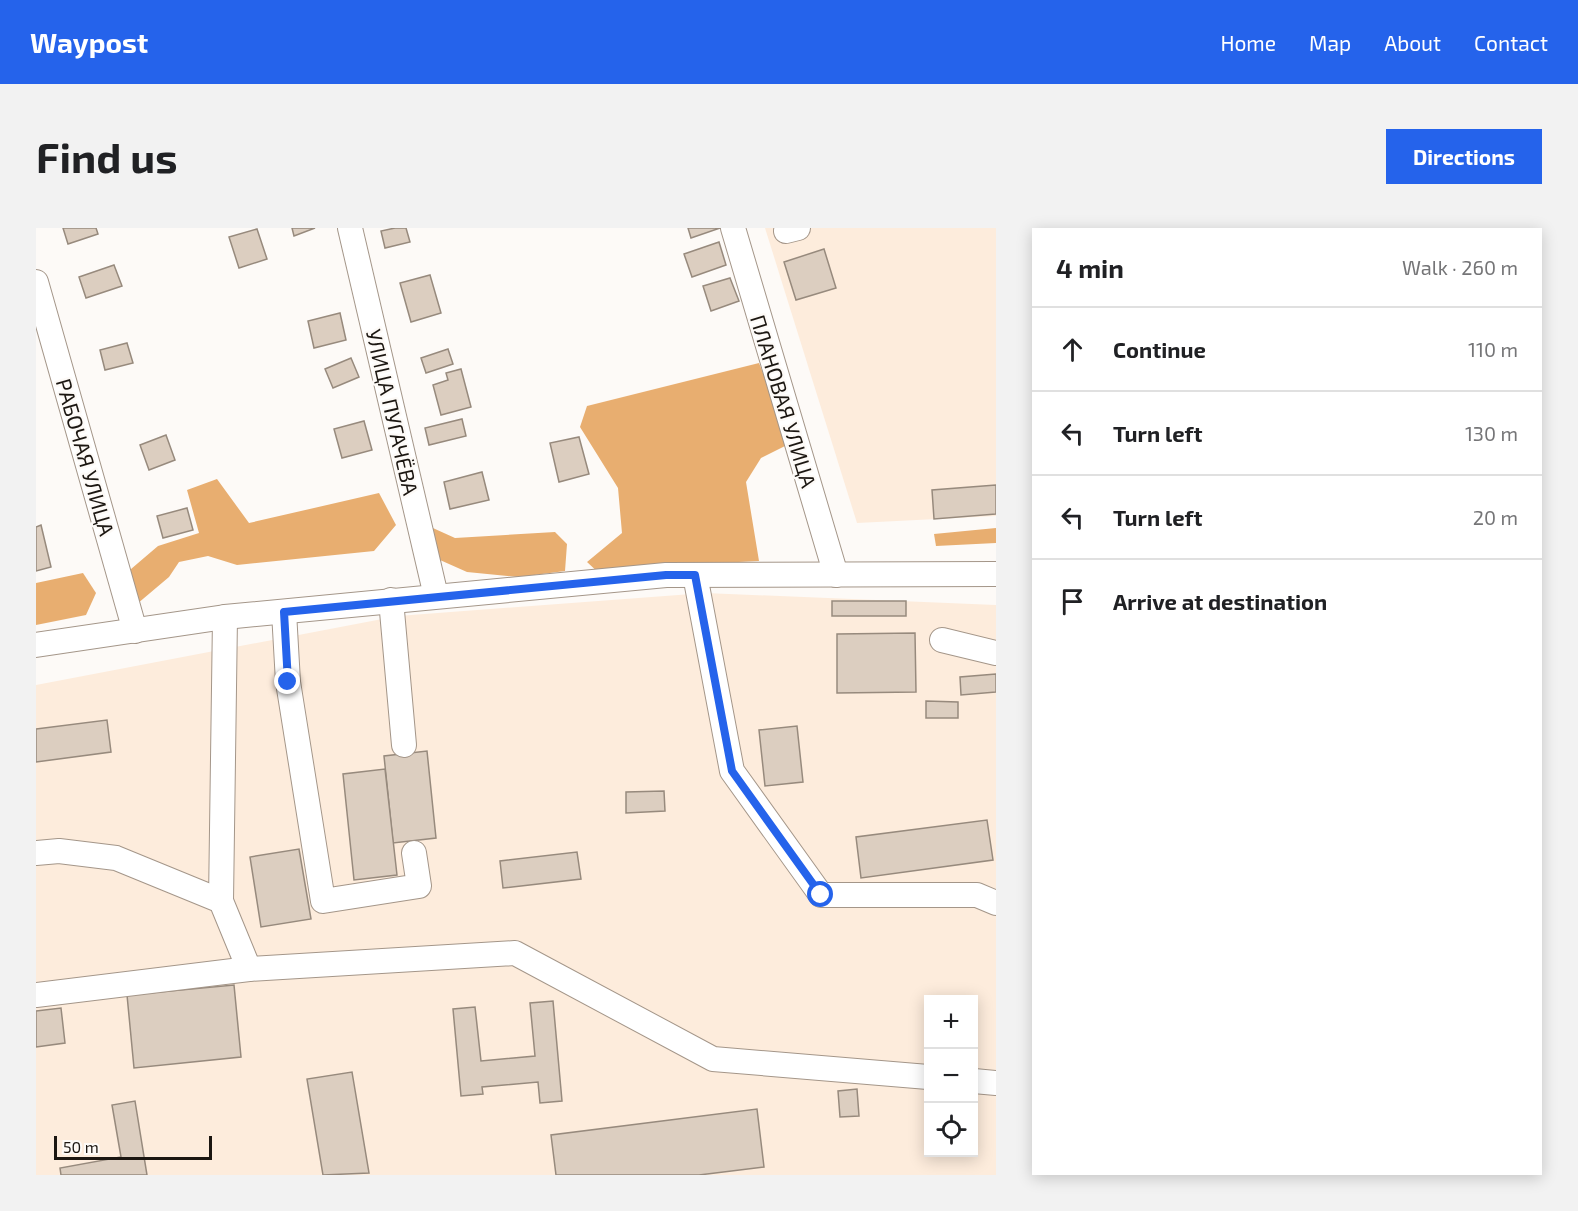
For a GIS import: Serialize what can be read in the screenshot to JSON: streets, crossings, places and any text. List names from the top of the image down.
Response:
{
  "streets": {
    "street": ["ПЛАНОВАЯ УЛИЦА", "УЛИЦА ПУГАЧЁВА", "РАБОЧАЯ УЛИЦА"]
  },
  "scale_bar": "50 m",
  "page": {
    "header": "Waypost",
    "nav": [
      "Home",
      "Map",
      "About",
      "Contact"
    ],
    "buttons": "Directions",
    "title": "Find us",
    "heading": ["4 min", "Walk · 260 m"],
    "list": [
      ["Continue", "110 m"],
      ["Turn left", "130 m"],
      ["Turn left", "20 m"],
      "Arrive at destination"
    ],
    "map_buttons": ["+", "−"],
    "scale": "50 m"
  }
}
